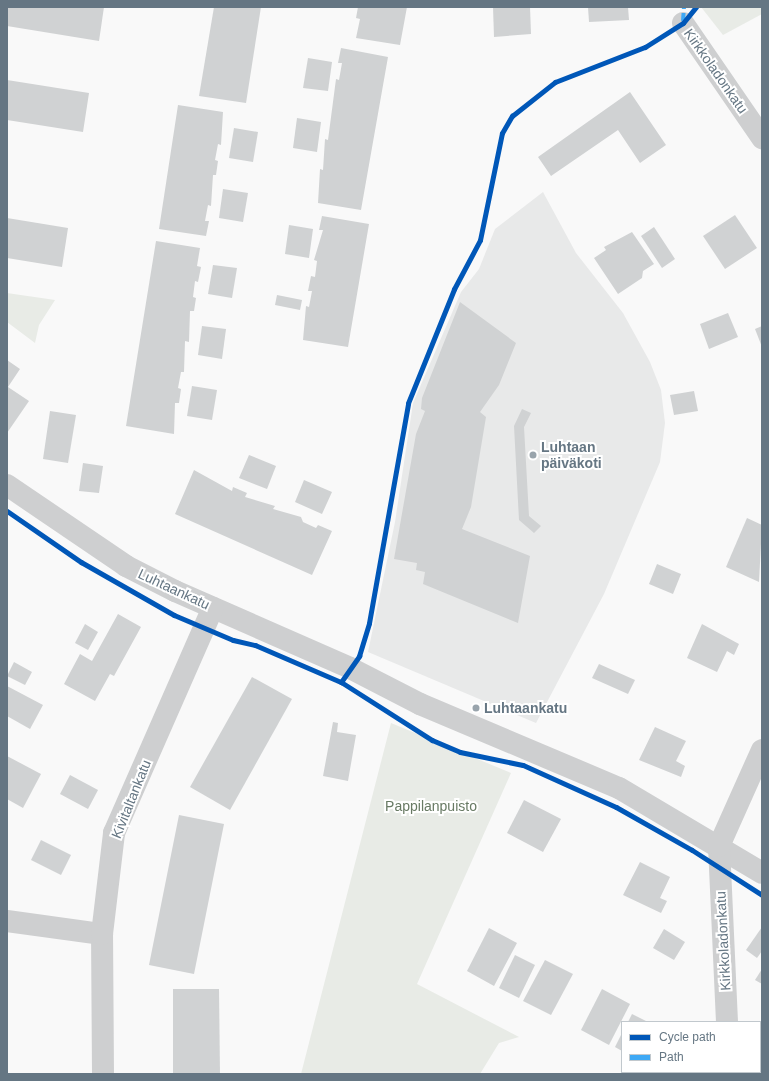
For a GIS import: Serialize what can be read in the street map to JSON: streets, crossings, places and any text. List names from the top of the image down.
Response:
{
  "streets": {
    "street": ["Kirkkoladonkatu", "Luhtaankatu", "Kivitaltankatu"]
  },
  "crossings": [
    ["Kirkkoladonkatu", "Luhtaankatu"],
    ["Luhtaankatu", "Kivitaltankatu"]
  ],
  "parks": ["Pappilanpuisto"],
  "places": ["Luhtaan päiväkoti", "Luhtaankatu"],
  "legend": ["Cycle path", "Path"]
}
